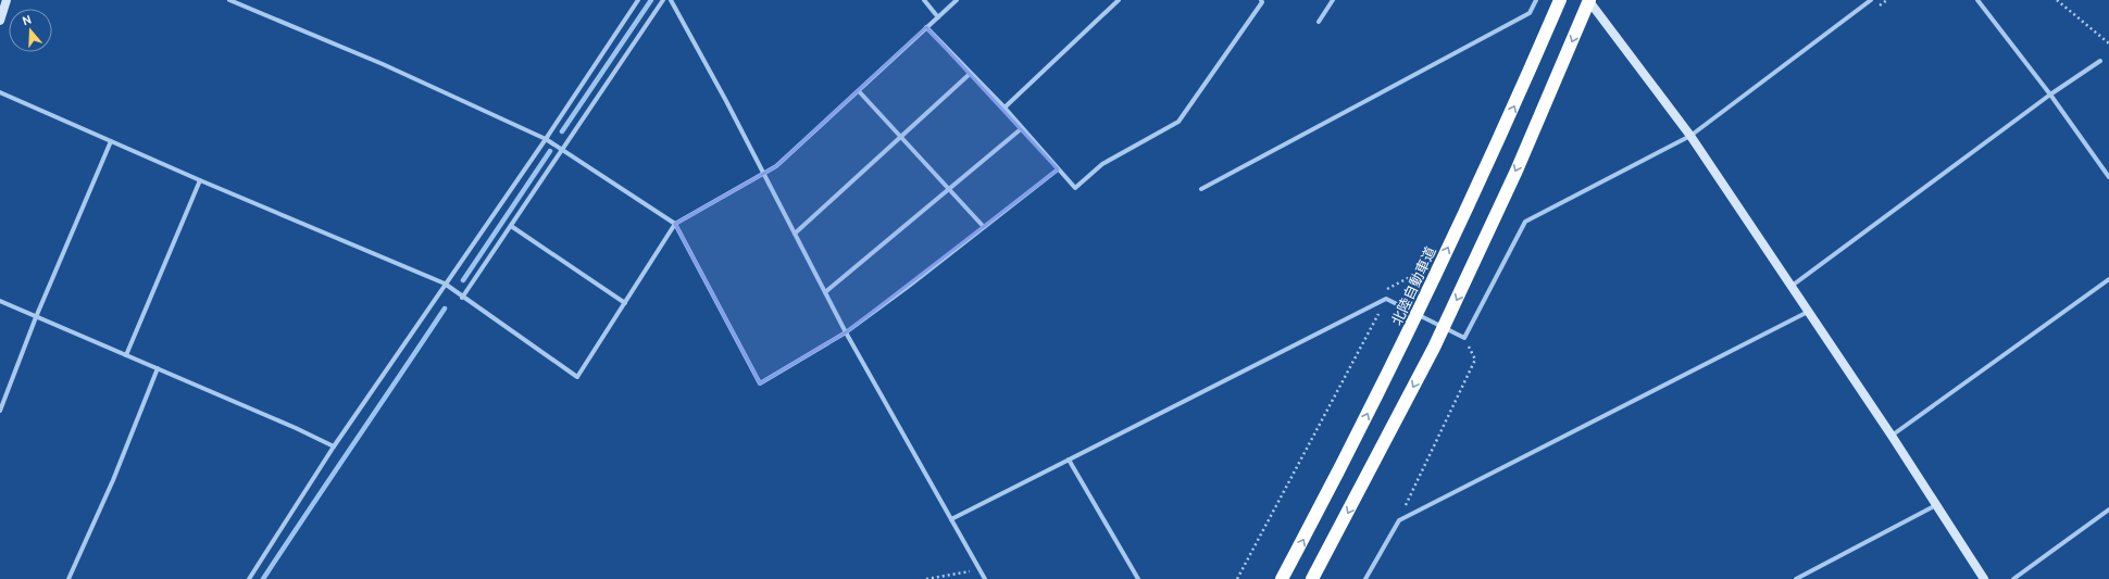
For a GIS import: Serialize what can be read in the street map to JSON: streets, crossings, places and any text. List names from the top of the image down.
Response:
{
  "streets": {
    "highway": ["北陸自動車道"]
  },
  "north": "top"
}
